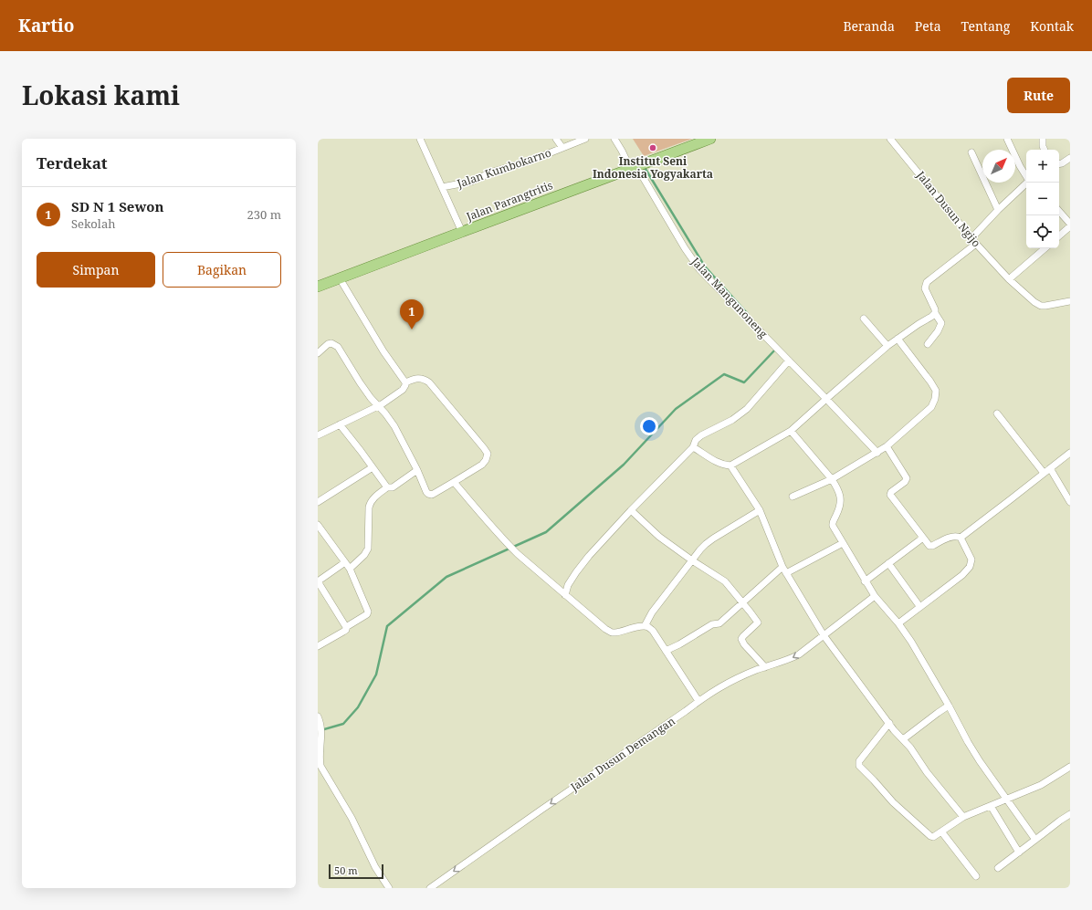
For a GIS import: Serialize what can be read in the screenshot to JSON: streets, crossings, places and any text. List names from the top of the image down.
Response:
{
  "streets": {
    "main road": ["Jalan Parangtritis"],
    "street": [
      "Jalan Kumbokarno",
      "Jalan Dusun Ngijo",
      "Jalan Mangunoneng",
      "Jalan Dusun Demangan"
    ]
  },
  "crossings": [
    ["Jalan Parangtritis", "Jalan Mangunoneng"]
  ],
  "one_way": ["Jalan Dusun Demangan"],
  "places": ["Institut Seni Indonesia Yogyakarta"],
  "scale_bar": "50 m",
  "north": "top right",
  "page": {
    "header": "Kartio",
    "nav": [
      "Beranda",
      "Peta",
      "Tentang",
      "Kontak"
    ],
    "title": "Lokasi kami",
    "buttons": [
      "Rute",
      ["Simpan", "Bagikan"]
    ],
    "heading": "Terdekat",
    "map_buttons": ["+", "−"],
    "list": [
      {
        "mark": "1",
        "name": "SD N 1 Sewon",
        "note": "Sekolah",
        "value": "230 m"
      }
    ],
    "pins": "1",
    "scale": "50 m"
  }
}
